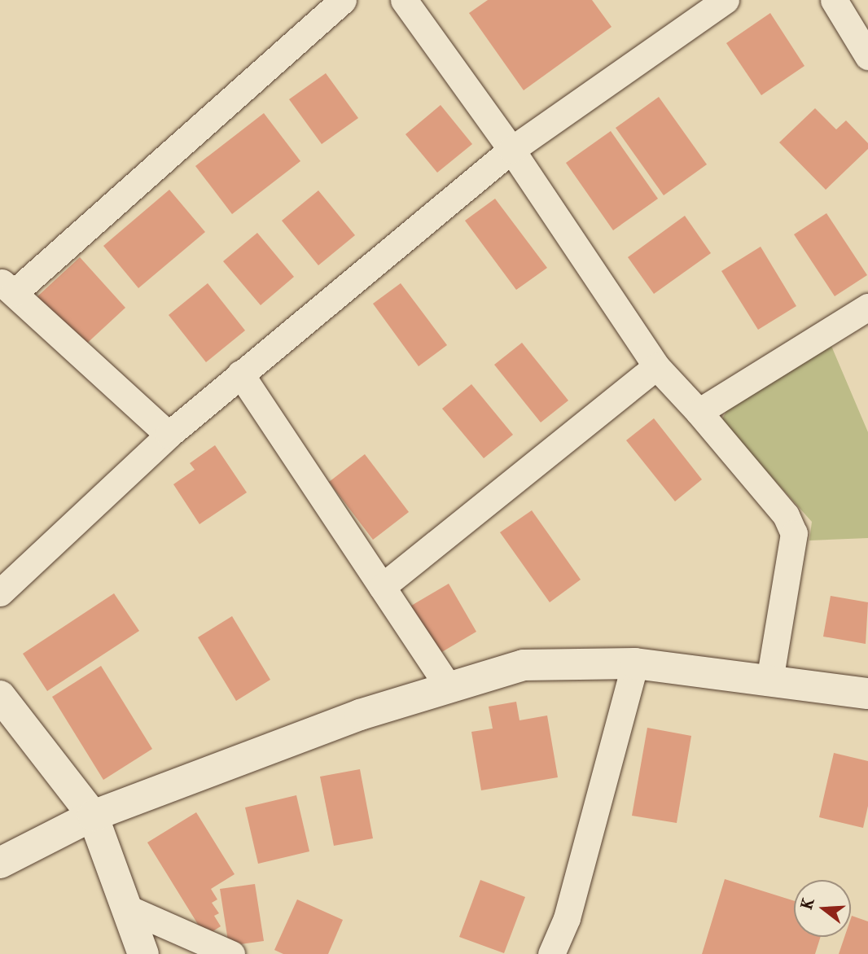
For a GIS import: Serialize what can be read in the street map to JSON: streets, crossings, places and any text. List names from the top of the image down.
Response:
{
  "north": "left"
}
